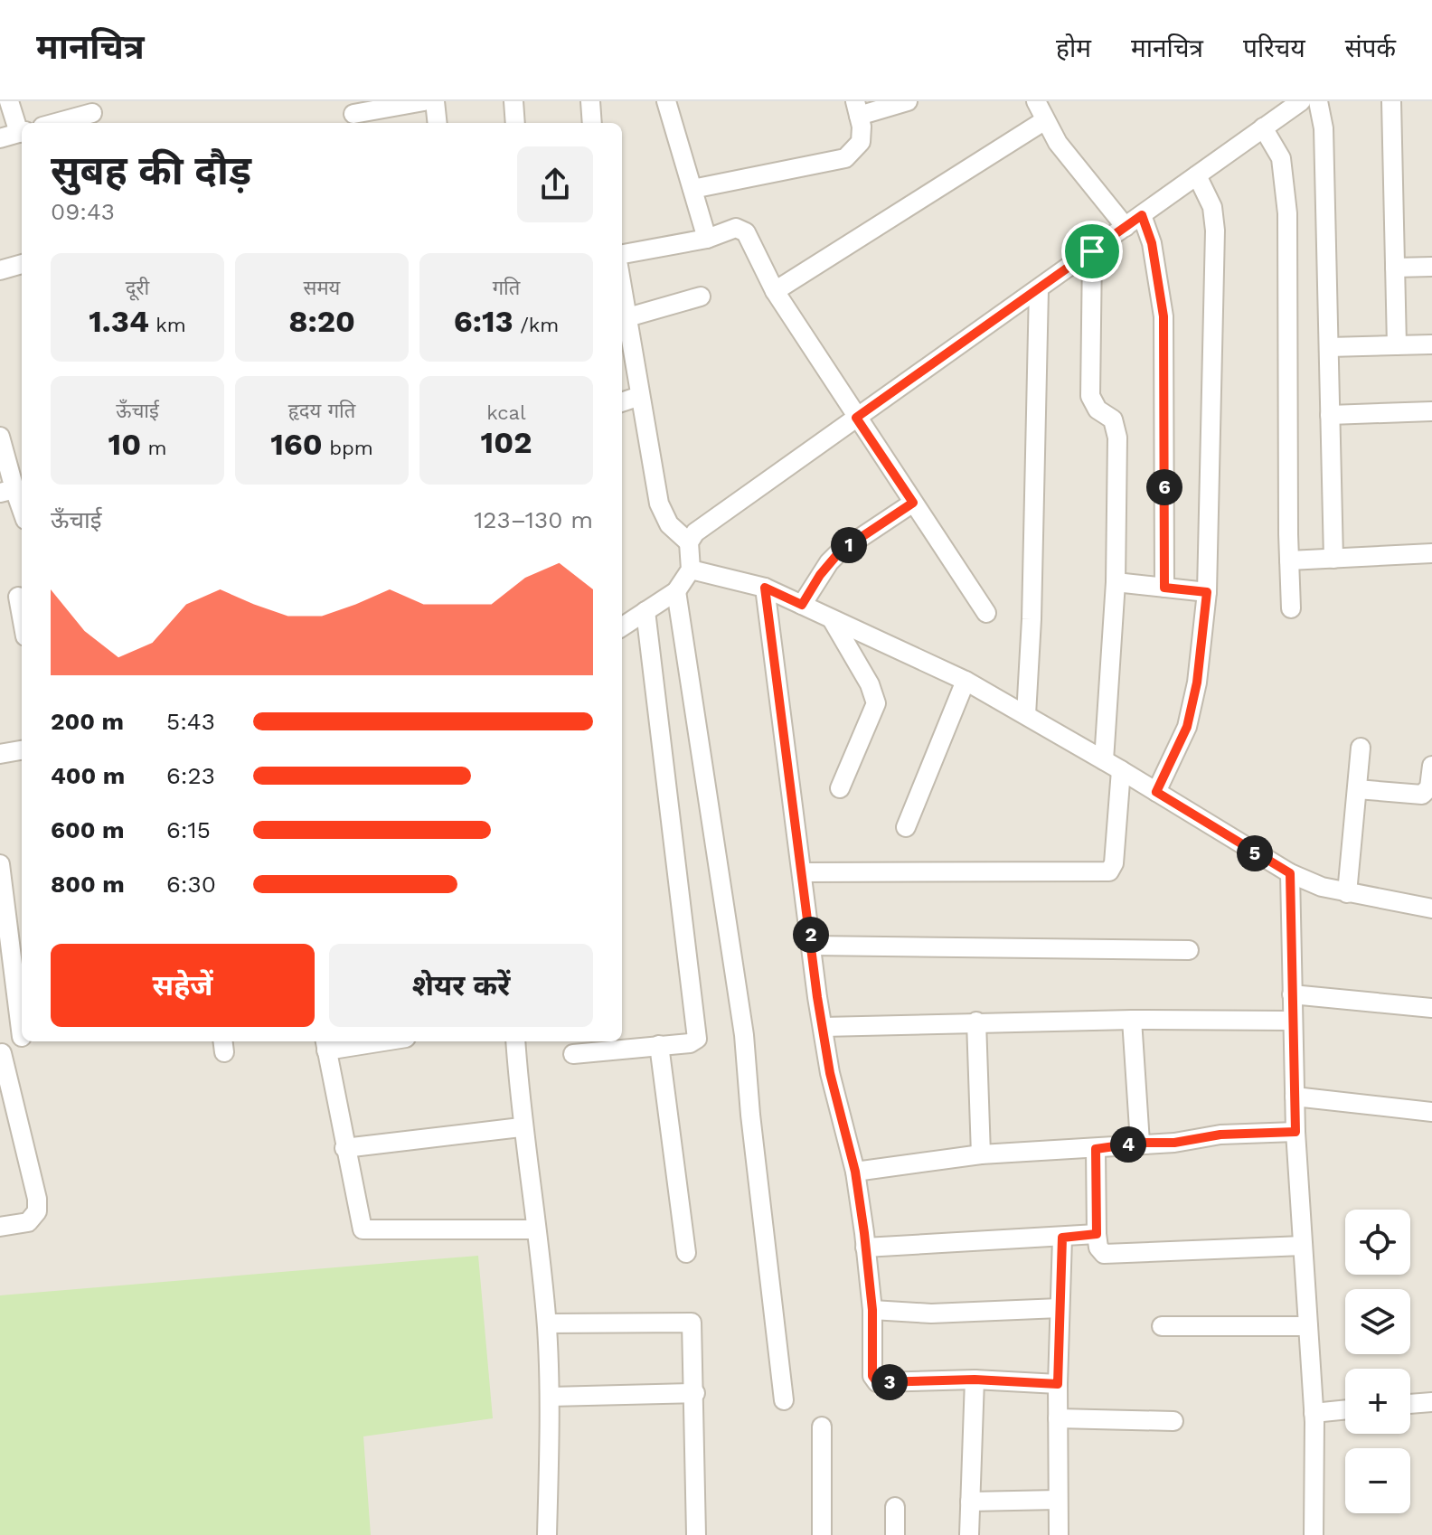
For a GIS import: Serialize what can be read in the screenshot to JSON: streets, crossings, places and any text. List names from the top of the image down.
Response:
{
  "page": {
    "header": "मानचित्र",
    "nav": [
      "होम",
      "मानचित्र",
      "परिचय",
      "संपर्क"
    ],
    "heading": ["सुबह की दौड़", "09:43"],
    "stats": [
      ["दूरी", "1.34 km"],
      ["समय", "8:20"],
      ["गति", "6:13 /km"],
      ["ऊँचाई", "10 m"],
      ["हृदय गति", "160 bpm"],
      ["kcal", "102"]
    ],
    "pins": [
      "6",
      "1",
      "5",
      "2",
      "4",
      "3"
    ],
    "chart": ["ऊँचाई", "123–130 m"],
    "list": [
      {
        "name": "200 m",
        "note": "5:43"
      },
      {
        "name": "400 m",
        "note": "6:23"
      },
      {
        "name": "600 m",
        "note": "6:15"
      },
      {
        "name": "800 m",
        "note": "6:30"
      }
    ],
    "buttons": ["सहेजें", "शेयर करें"],
    "map_buttons": ["+", "−"]
  }
}
